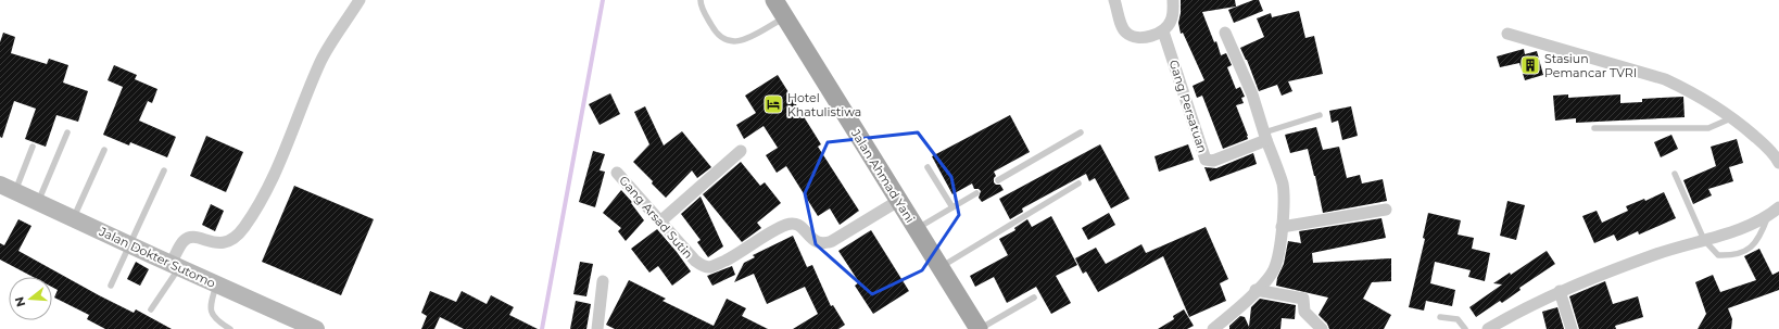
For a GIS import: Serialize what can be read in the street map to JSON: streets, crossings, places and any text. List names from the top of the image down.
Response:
{
  "streets": {
    "main road": ["Jalan Ahmad Yani"],
    "street": ["Gang Persatuan", "Gang Arsad Sutin", "Jalan Dokter Sutomo"]
  },
  "crossings": [
    ["Jalan Ahmad Yani", "Gang Arsad Sutin"]
  ],
  "places": {
    "building": ["Stasiun Pemancar TVRI"],
    "hotel": ["Hotel Khatulistiwa"]
  },
  "north": "left"
}
